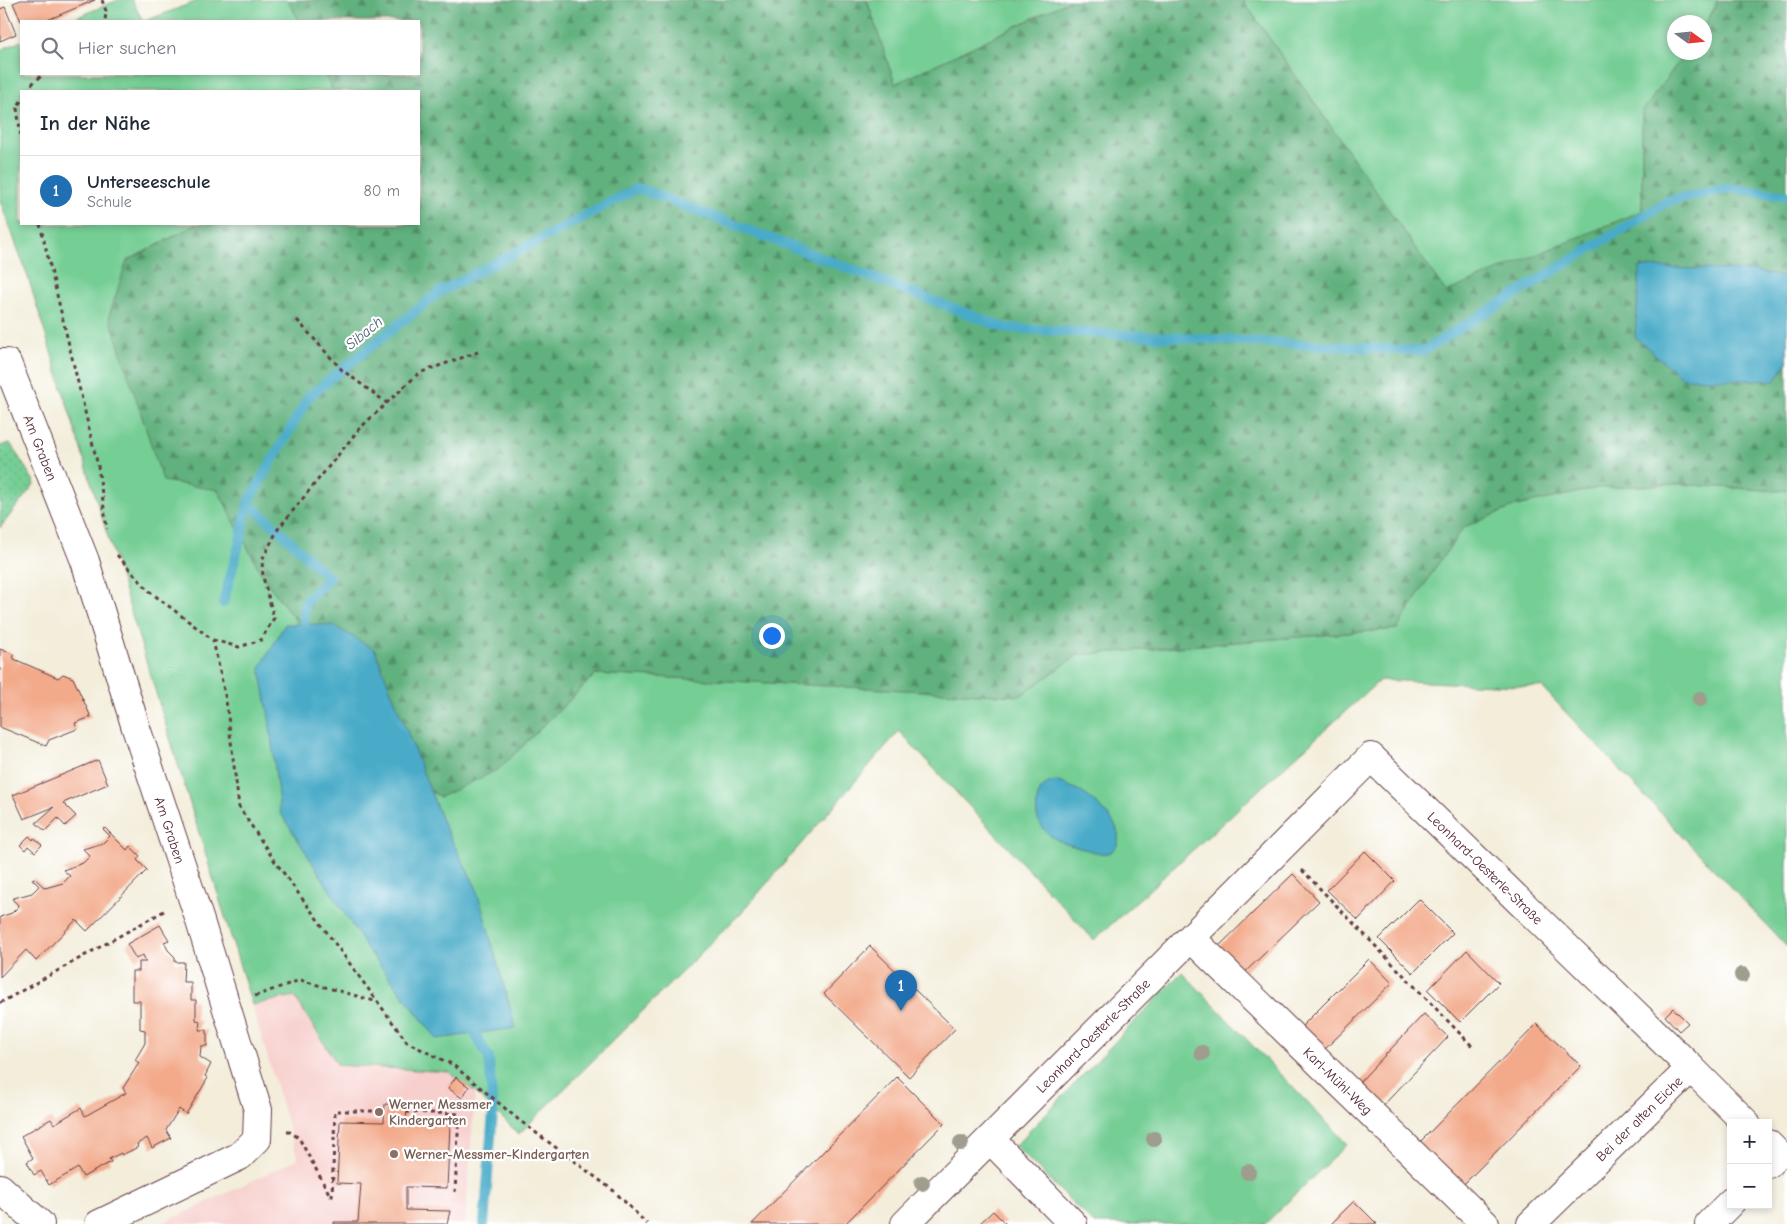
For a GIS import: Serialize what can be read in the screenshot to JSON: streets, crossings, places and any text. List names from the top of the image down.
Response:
{
  "streets": {
    "street": [
      "Am Graben",
      "Leonhard-Oesterle-Straße",
      "Karl-Mühl-Weg",
      "Bei der alten Eiche"
    ]
  },
  "crossings": [
    ["Leonhard-Oesterle-Straße", "Karl-Mühl-Weg"],
    ["Leonhard-Oesterle-Straße", "Bei der alten Eiche"]
  ],
  "water": ["Sibach"],
  "places": ["Werner Messmer Kindergarten", "Werner-Messmer-Kindergarten"],
  "north": "right",
  "page": {
    "search": "Hier suchen",
    "heading": "In der Nähe",
    "list": [
      {
        "mark": "1",
        "name": "Unterseeschule",
        "note": "Schule",
        "value": "80 m"
      }
    ],
    "pins": "1",
    "map_buttons": ["+", "−"]
  }
}
